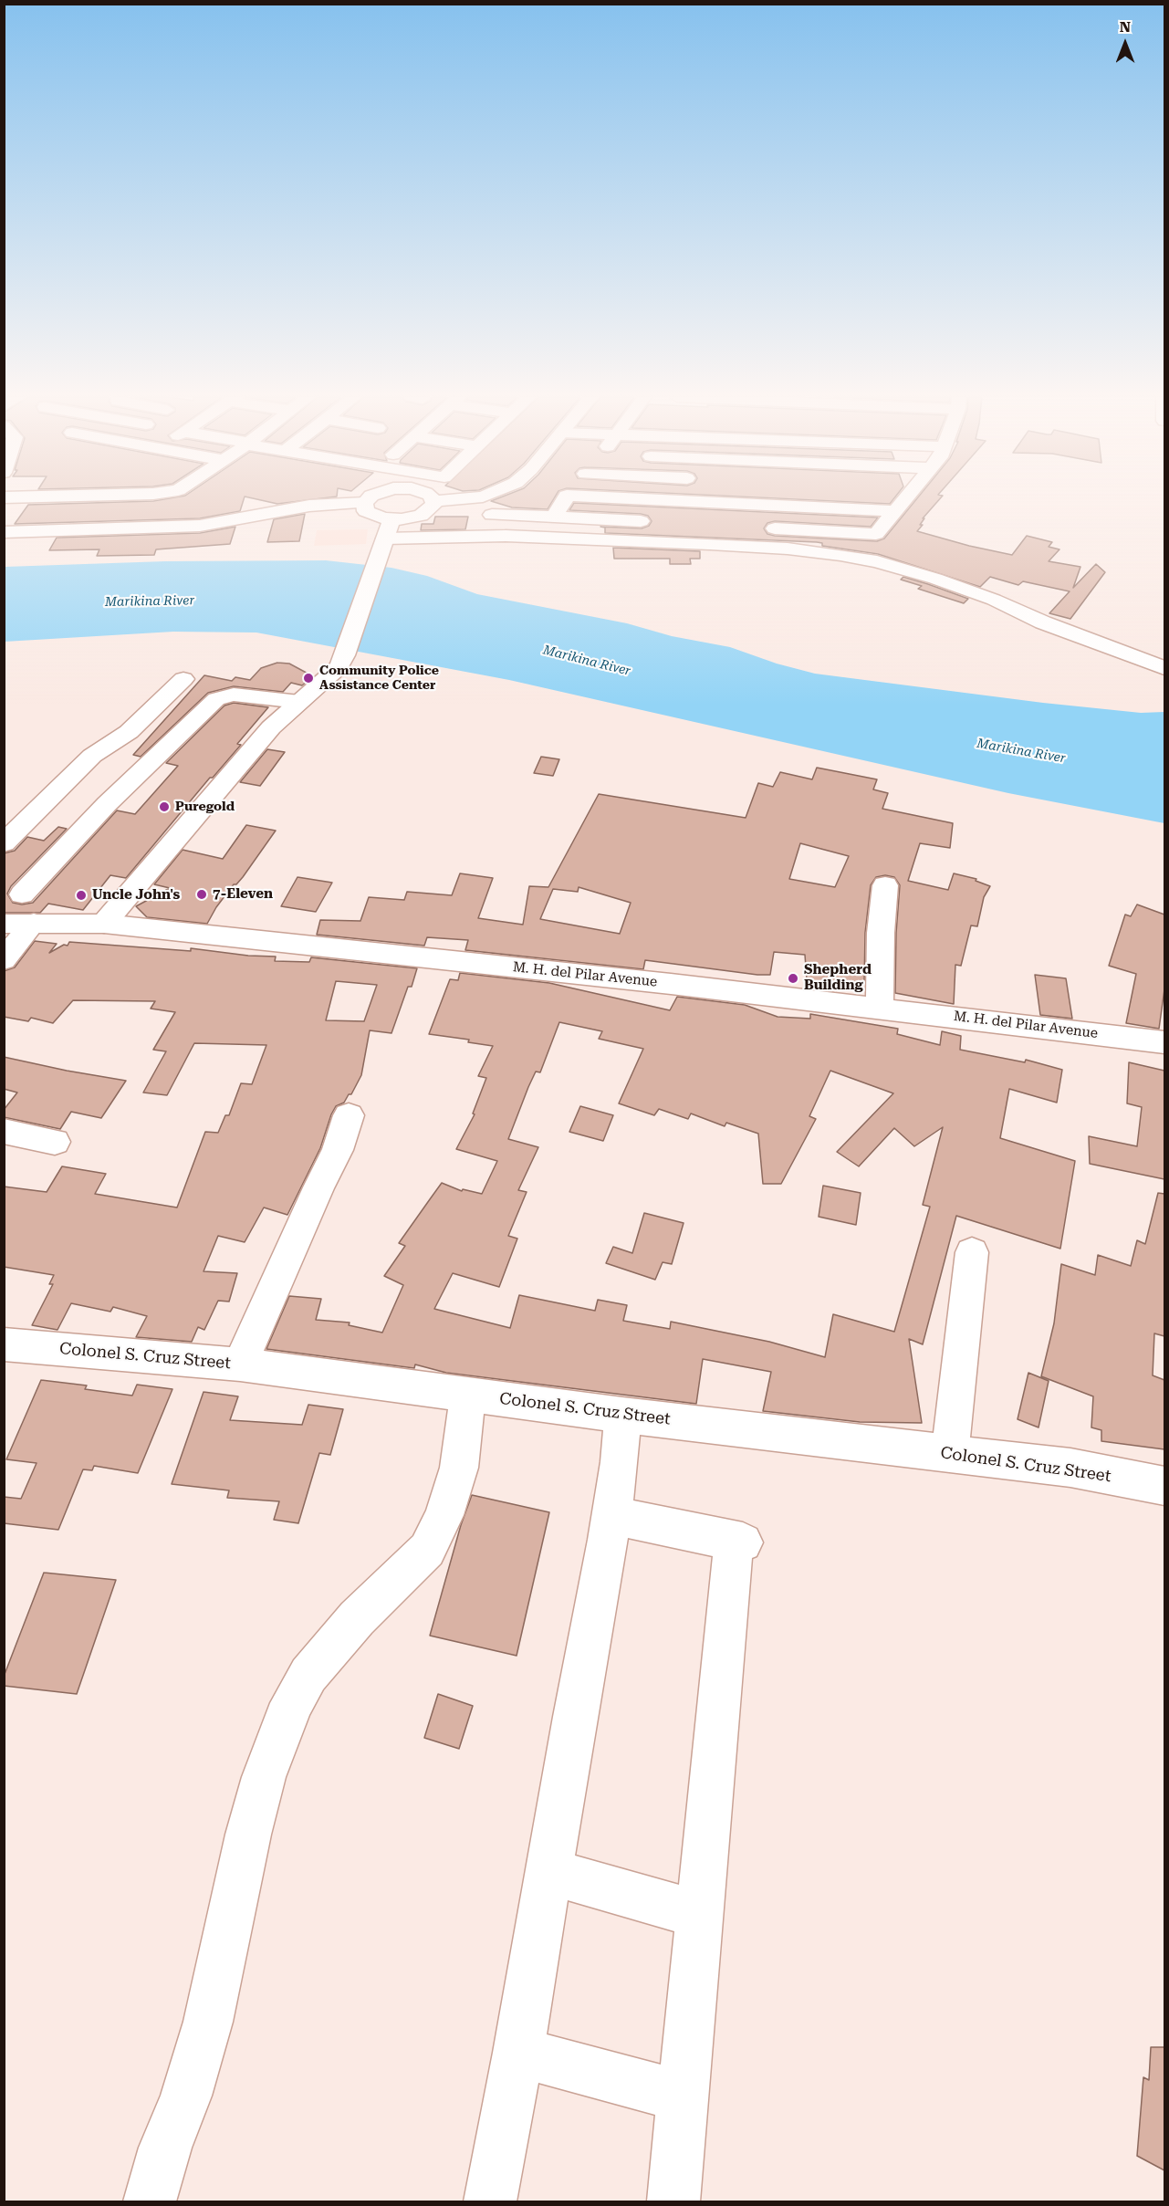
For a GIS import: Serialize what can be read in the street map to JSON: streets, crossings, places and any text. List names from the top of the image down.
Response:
{
  "streets": {
    "street": ["M. H. del Pilar Avenue", "Colonel S. Cruz Street"]
  },
  "water": ["Marikina River"],
  "places": [
    "Community Police Assistance Center",
    "Puregold",
    "7-Eleven",
    "Uncle John's",
    "Shepherd Building"
  ],
  "north": "top"
}
